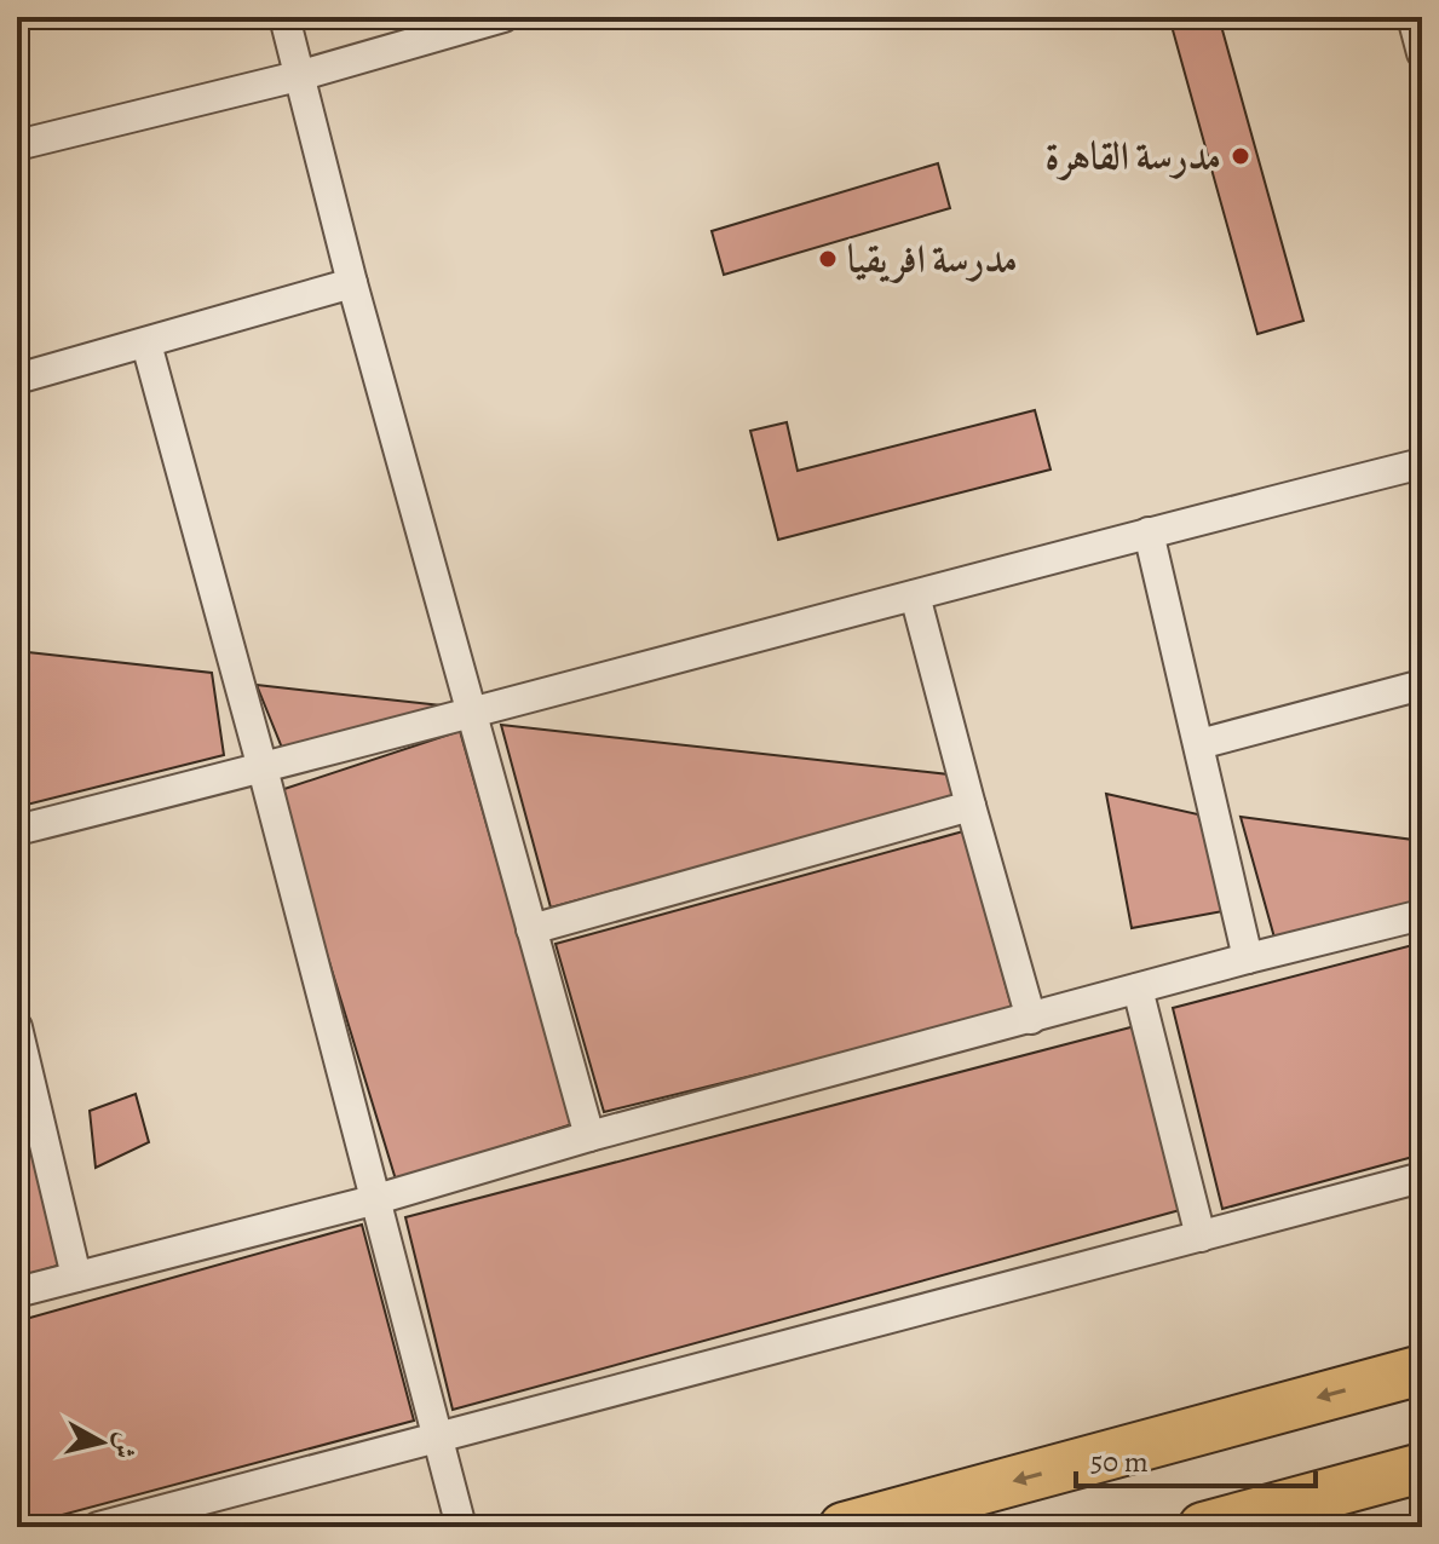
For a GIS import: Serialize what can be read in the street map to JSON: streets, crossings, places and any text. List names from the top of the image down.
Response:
{
  "places": ["مدرسة القاهرة", "مدرسة افريقيا"],
  "scale_bar": "50 m",
  "north": "right"
}
